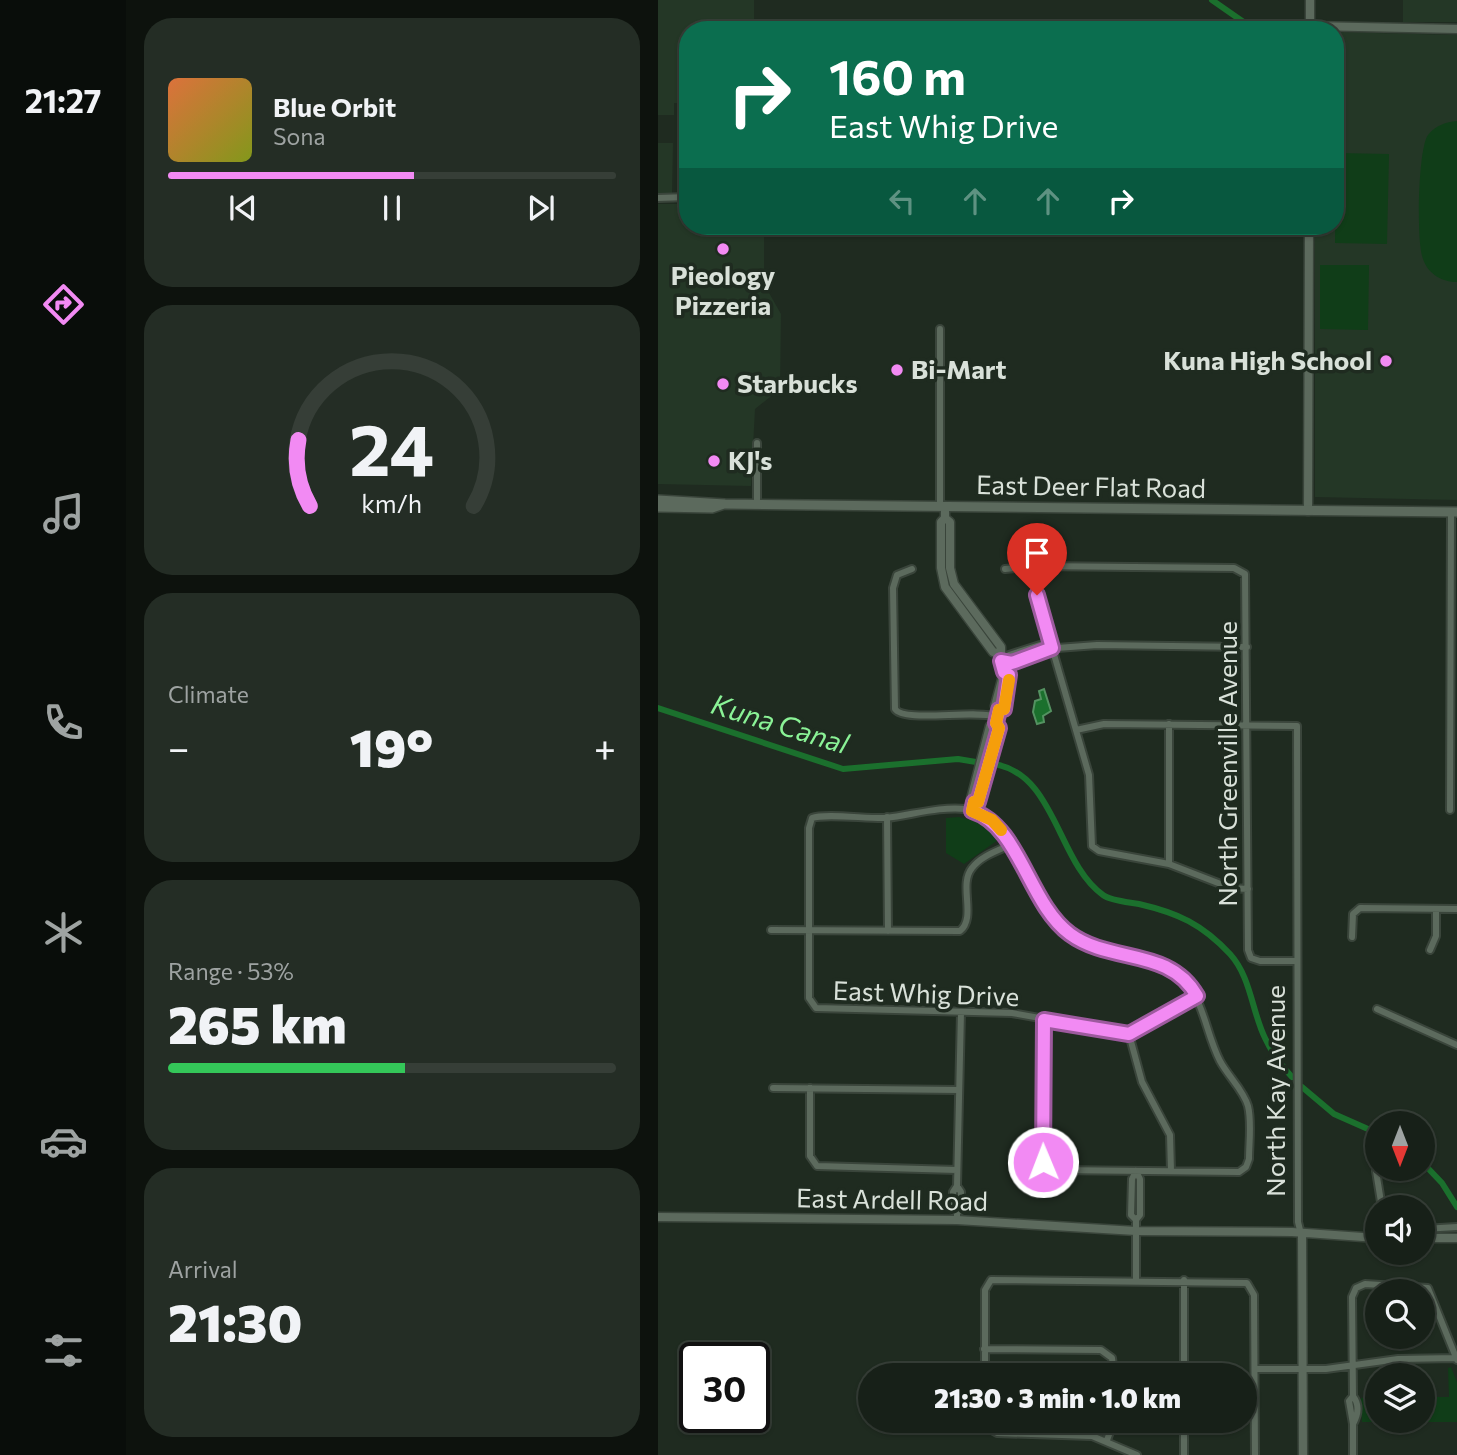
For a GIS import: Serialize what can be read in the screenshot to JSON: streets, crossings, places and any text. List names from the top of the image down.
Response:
{
  "streets": {
    "main road": ["East Deer Flat Road"],
    "street": [
      "North Greenville Avenue",
      "East Whig Drive",
      "North Kay Avenue",
      "East Ardell Road"
    ]
  },
  "crossings": [
    ["North Greenville Avenue", "North Kay Avenue"],
    ["North Kay Avenue", "East Ardell Road"]
  ],
  "water": ["Kuna Canal"],
  "places": [
    "Pieology Pizzeria",
    "Kuna High School",
    "Bi-Mart",
    "Starbucks",
    "KJ's"
  ],
  "north": "bottom",
  "page": {
    "tabs": "21:27",
    "turn": ["160 m", "East Whig Drive"],
    "song": ["Blue Orbit", "Sona"],
    "tile": [
      "Climate",
      ["Range · 53%", "265 km"],
      ["Arrival", "21:30"]
    ],
    "heat": ["−", "19°", "+"],
    "limit": "30",
    "trip": "21:30 · 3 min · 1.0 km",
    "gauge": ["24", "km/h"]
  }
}
